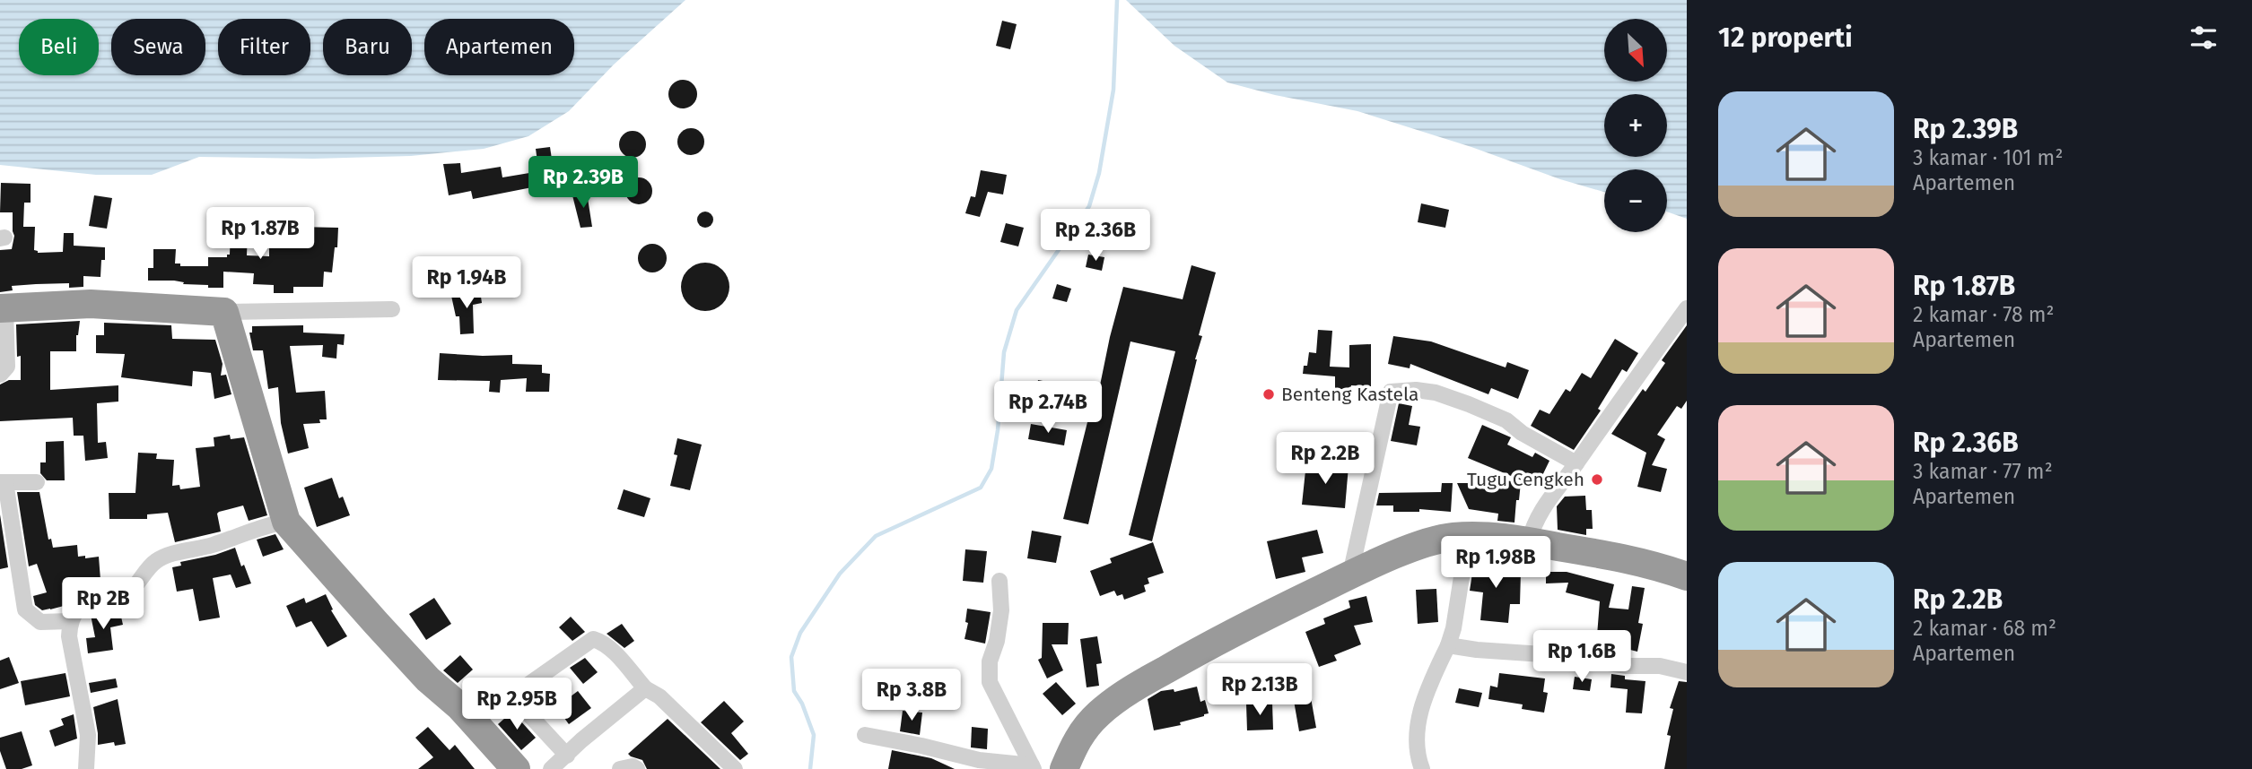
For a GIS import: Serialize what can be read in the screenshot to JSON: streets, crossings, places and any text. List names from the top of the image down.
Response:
{
  "places": ["Benteng Kastela", "Tugu Cengkeh"],
  "north": "bottom right",
  "page": {
    "heading": "12 properti",
    "map_buttons": ["+", "−"],
    "chip": [
      "Beli",
      "Sewa",
      "Filter",
      "Baru",
      "Apartemen"
    ],
    "list": [
      {
        "name": "Rp 2.39B",
        "note": "3 kamar · 101 m² · Apartemen"
      },
      {
        "name": "Rp 1.87B",
        "note": "2 kamar · 78 m² · Apartemen"
      },
      {
        "name": "Rp 2.36B",
        "note": "3 kamar · 77 m² · Apartemen"
      },
      {
        "name": "Rp 2.2B",
        "note": "2 kamar · 68 m² · Apartemen"
      }
    ],
    "price": [
      "Rp 2.39B",
      "Rp 1.87B",
      "Rp 2.36B",
      "Rp 1.94B",
      "Rp 2.74B",
      "Rp 2.2B",
      "Rp 1.98B",
      "Rp 2B",
      "Rp 1.6B",
      "Rp 2.13B",
      "Rp 3.8B",
      "Rp 2.95B"
    ]
  }
}
